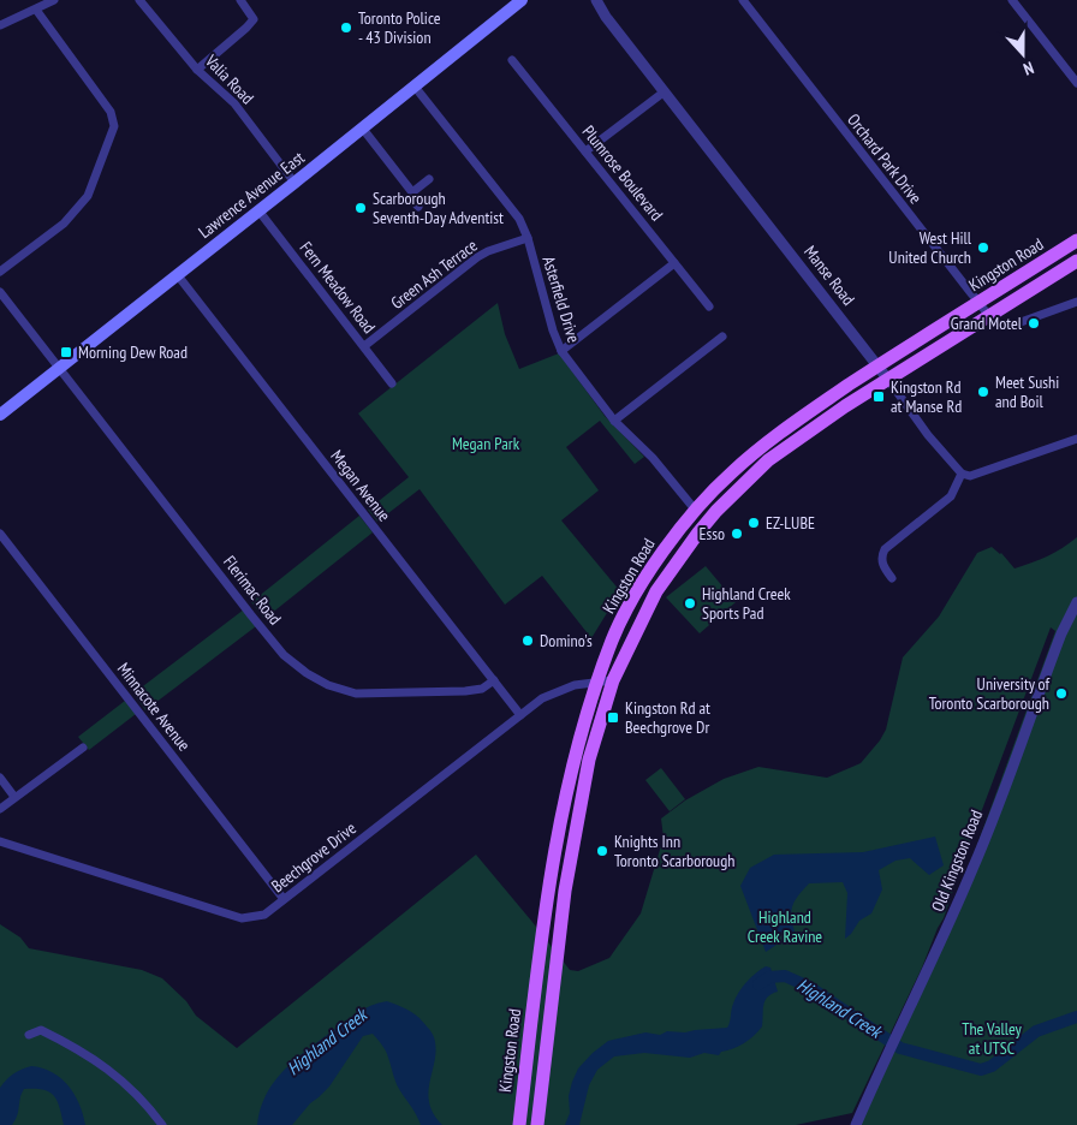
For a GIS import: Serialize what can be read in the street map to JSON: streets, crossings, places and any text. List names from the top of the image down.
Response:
{
  "streets": {
    "main road": ["Lawrence Avenue East", "Kingston Road"],
    "street": [
      "Valia Road",
      "Orchard Park Drive",
      "Plumrose Boulevard",
      "Green Ash Terrace",
      "Manse Road",
      "Fern Meadow Road",
      "Asterfield Drive",
      "Megan Avenue",
      "Flerimac Road",
      "Minnacote Avenue",
      "Beechgrove Drive",
      "Old Kingston Road"
    ]
  },
  "crossings": [
    ["Valia Road", "Lawrence Avenue East"],
    ["Orchard Park Drive", "Kingston Road"],
    ["Lawrence Avenue East", "Fern Meadow Road"],
    ["Lawrence Avenue East", "Asterfield Drive"],
    ["Lawrence Avenue East", "Megan Avenue"],
    ["Lawrence Avenue East", "Flerimac Road"],
    ["Kingston Road", "Manse Road"],
    ["Kingston Road", "Asterfield Drive"],
    ["Kingston Road", "Beechgrove Drive"],
    ["Green Ash Terrace", "Fern Meadow Road"],
    ["Green Ash Terrace", "Asterfield Drive"],
    ["Megan Avenue", "Flerimac Road"],
    ["Megan Avenue", "Beechgrove Drive"],
    ["Minnacote Avenue", "Beechgrove Drive"]
  ],
  "water": ["Highland Creek"],
  "parks": ["Megan Park", "Highland Creek Ravine", "The Valley at UTSC"],
  "places": {
    "other": [
      "Toronto Police - 43 Division",
      "Scarborough Seventh-Day Adventist",
      "West Hill United Church",
      "Grand Motel",
      "Meet Sushi and Boil",
      "EZ-LUBE",
      "Esso",
      "Highland Creek Sports Pad",
      "Domino's",
      "University of Toronto Scarborough",
      "Knights Inn Toronto Scarborough"
    ],
    "transit": ["Morning Dew Road", "Kingston Rd at Manse Rd", "Kingston Rd at Beechgrove Dr"]
  },
  "north": "bottom"
}
